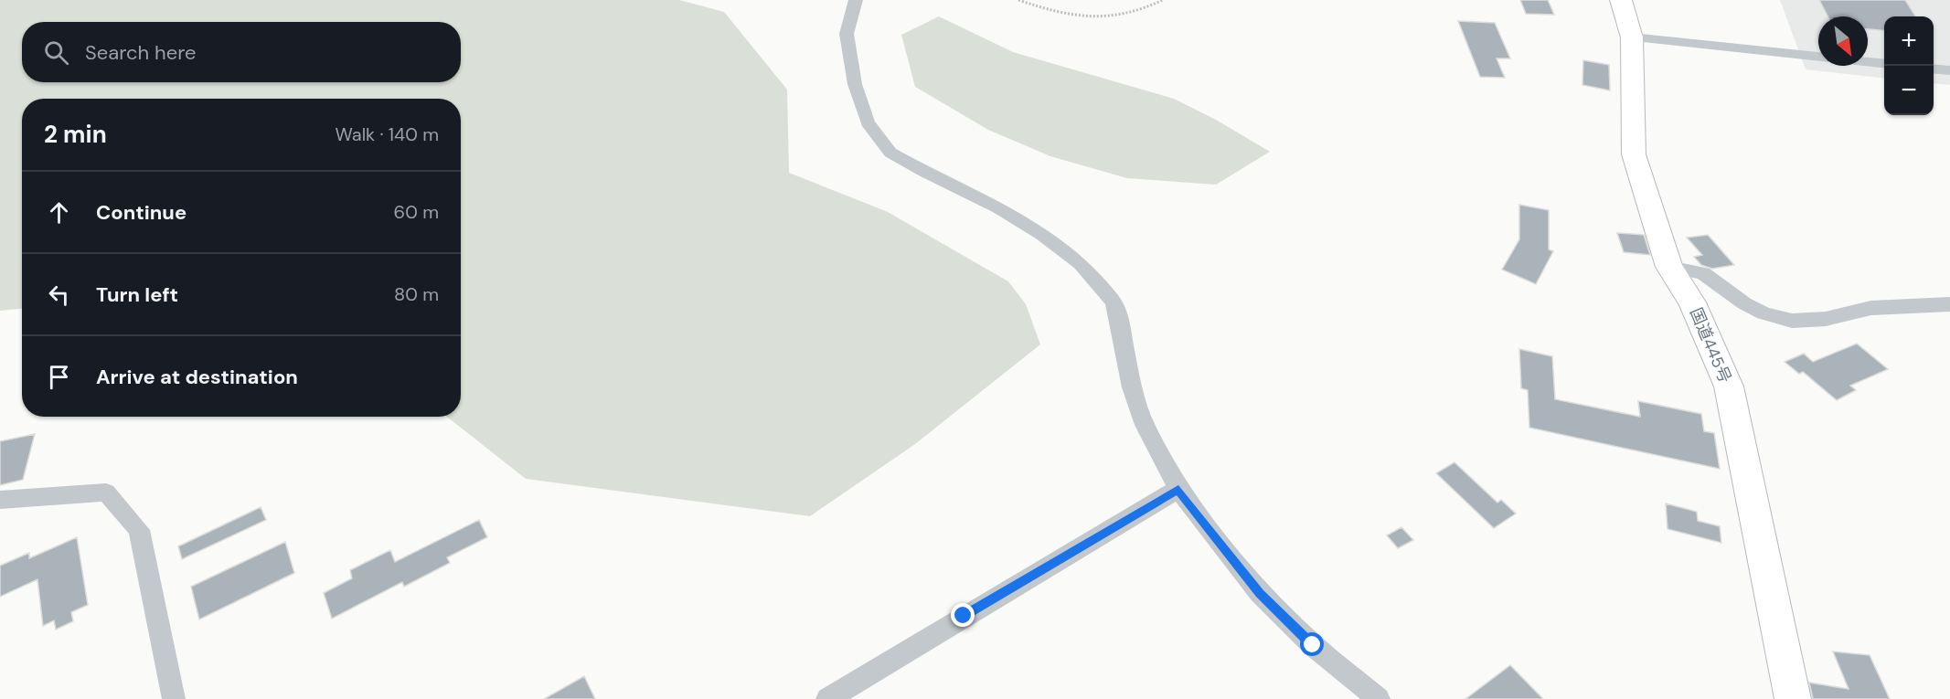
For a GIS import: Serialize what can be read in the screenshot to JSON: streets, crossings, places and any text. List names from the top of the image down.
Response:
{
  "streets": {
    "highway": ["国道445号"]
  },
  "north": "bottom right",
  "page": {
    "map_buttons": ["+", "−"],
    "search": "Search here",
    "heading": ["2 min", "Walk · 140 m"],
    "list": [
      ["Continue", "60 m"],
      ["Turn left", "80 m"],
      "Arrive at destination"
    ]
  }
}
